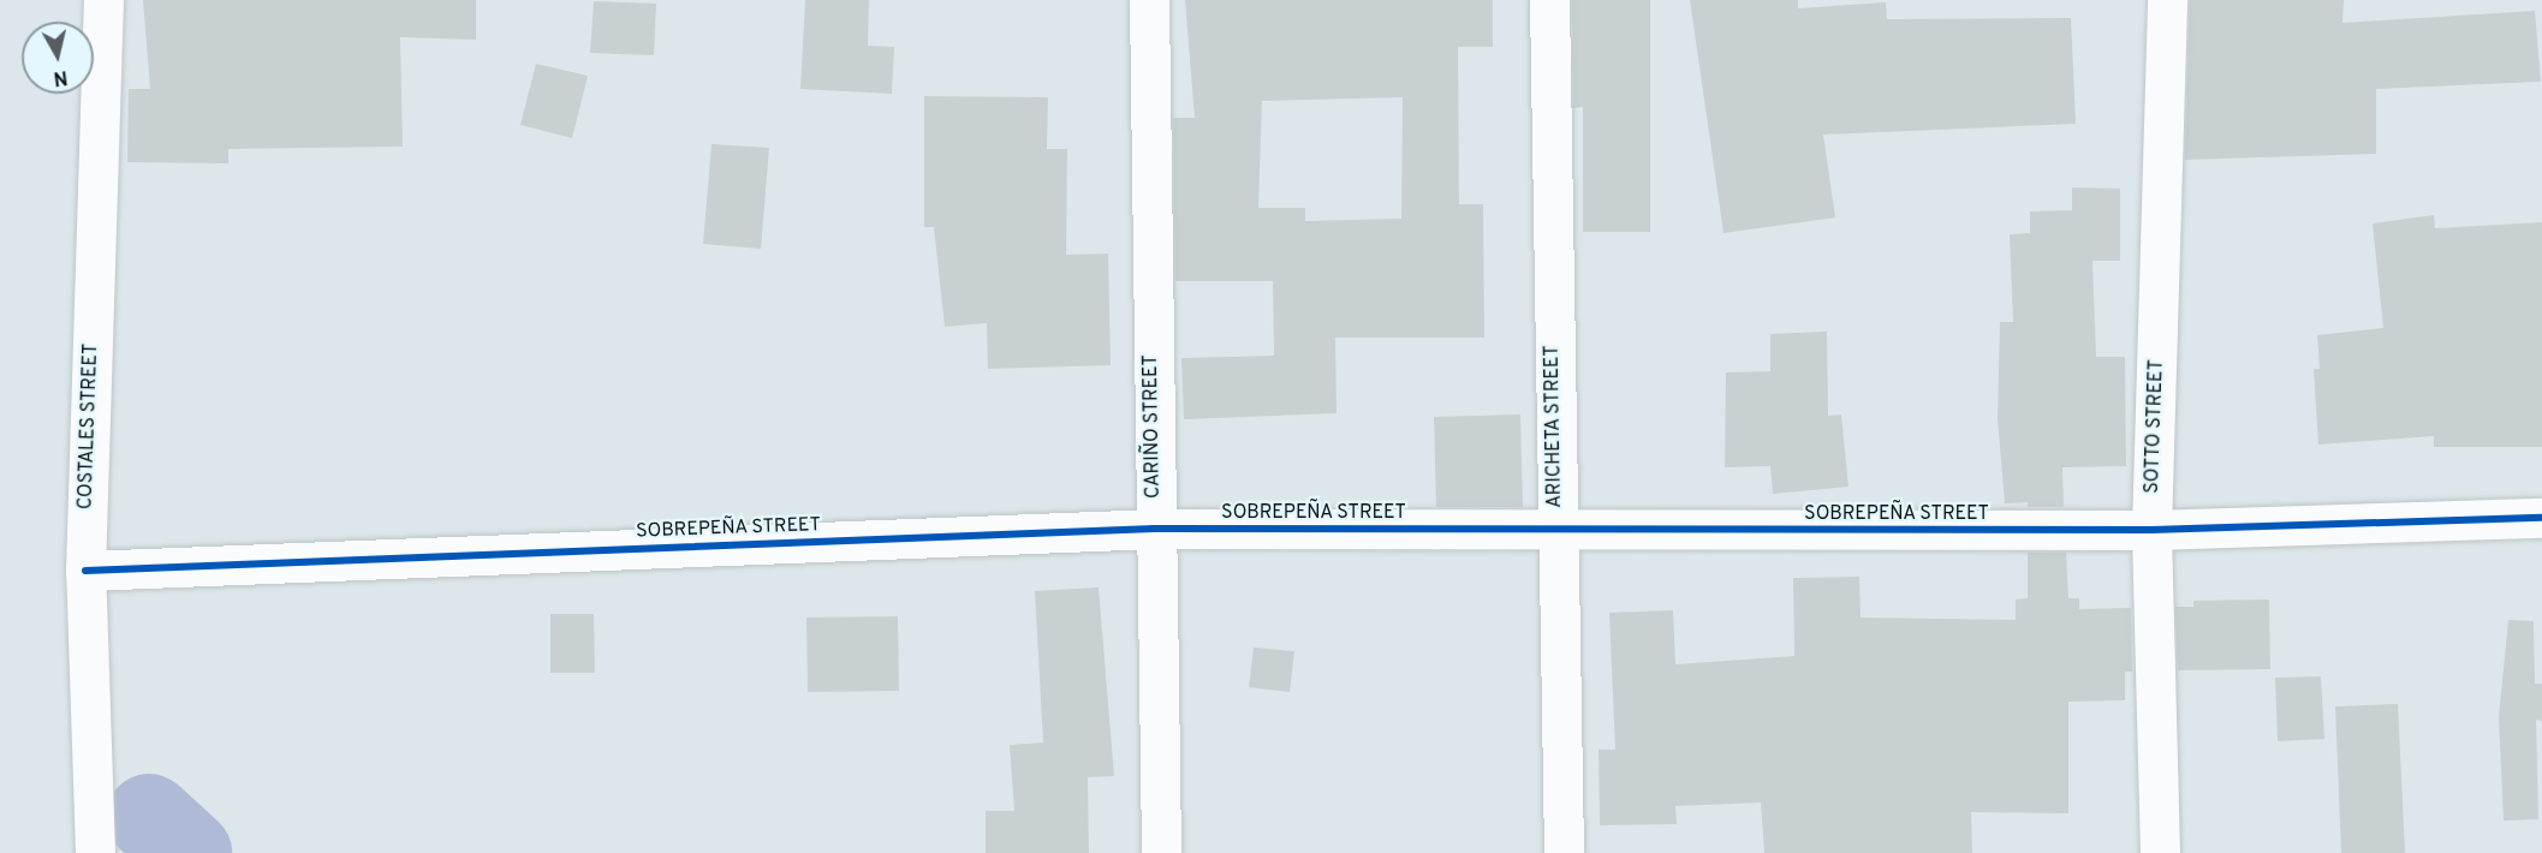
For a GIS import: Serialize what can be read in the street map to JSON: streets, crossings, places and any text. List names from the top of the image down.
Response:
{
  "streets": {
    "street": [
      "COSTALES STREET",
      "CARIÑO STREET",
      "ARICHETA STREET",
      "SOTTO STREET",
      "SOBREPEÑA STREET"
    ]
  },
  "crossings": [
    ["COSTALES STREET", "SOBREPEÑA STREET"],
    ["CARIÑO STREET", "SOBREPEÑA STREET"],
    ["ARICHETA STREET", "SOBREPEÑA STREET"],
    ["SOTTO STREET", "SOBREPEÑA STREET"]
  ],
  "north": "bottom"
}
